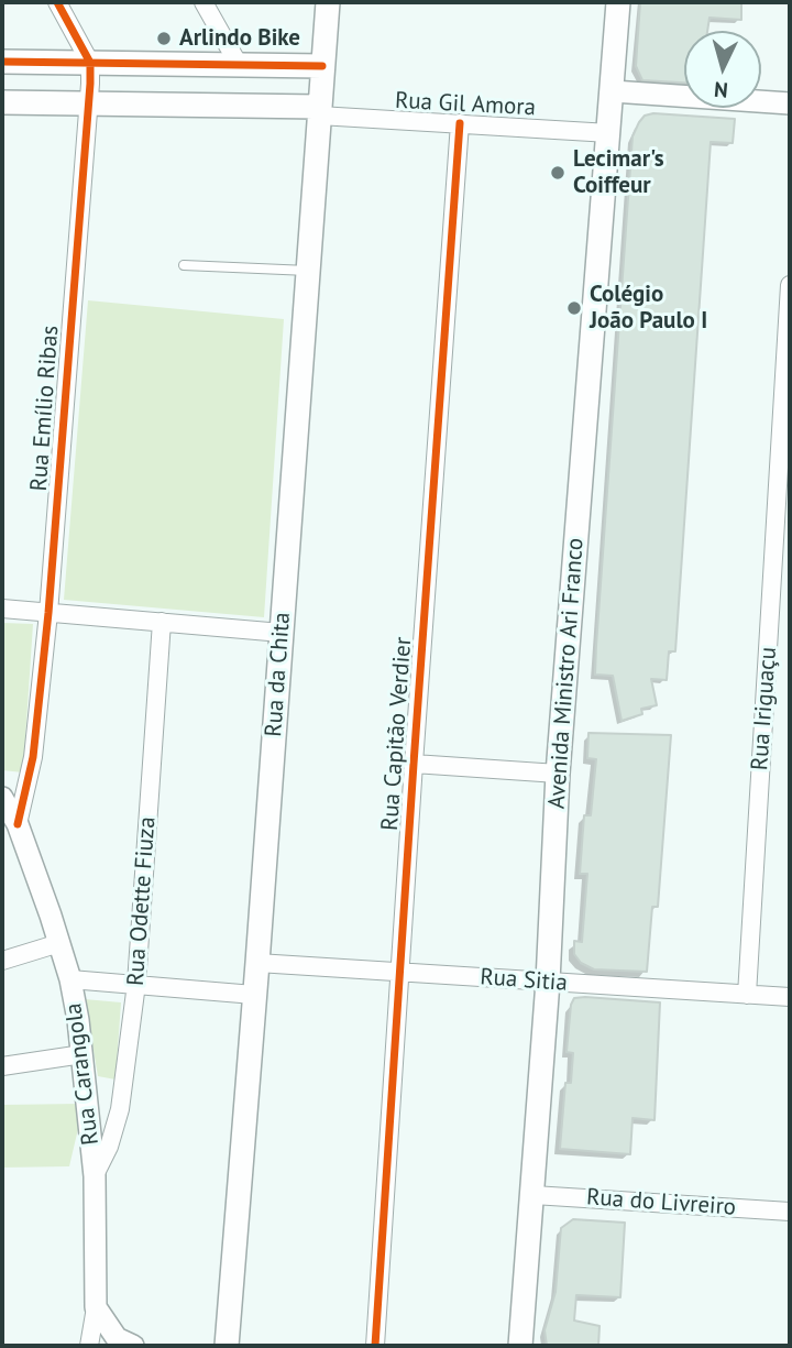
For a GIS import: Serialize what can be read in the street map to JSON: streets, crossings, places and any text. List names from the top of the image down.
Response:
{
  "streets": {
    "main road": ["Avenida Ministro Ari Franco", "Rua da Chita"],
    "street": [
      "Rua Gil Amora",
      "Rua Emílio Ribas",
      "Rua Iriguaçu",
      "Rua Capitão Verdier",
      "Rua Odette Fiuza",
      "Rua Sitia",
      "Rua Carangola",
      "Rua do Livreiro"
    ]
  },
  "crossings": [
    ["Rua Gil Amora", "Avenida Ministro Ari Franco"],
    ["Rua Gil Amora", "Rua da Chita"],
    ["Rua Gil Amora", "Rua Capitão Verdier"],
    ["Rua Emílio Ribas", "Rua Carangola"],
    ["Avenida Ministro Ari Franco", "Rua Sitia"],
    ["Avenida Ministro Ari Franco", "Rua do Livreiro"],
    ["Rua da Chita", "Rua Sitia"],
    ["Rua Iriguaçu", "Rua Sitia"],
    ["Rua Capitão Verdier", "Rua Sitia"],
    ["Rua Odette Fiuza", "Rua Carangola"]
  ],
  "places": ["Arlindo Bike", "Lecimar's Coiffeur", "Colégio João Paulo I"],
  "north": "bottom"
}
